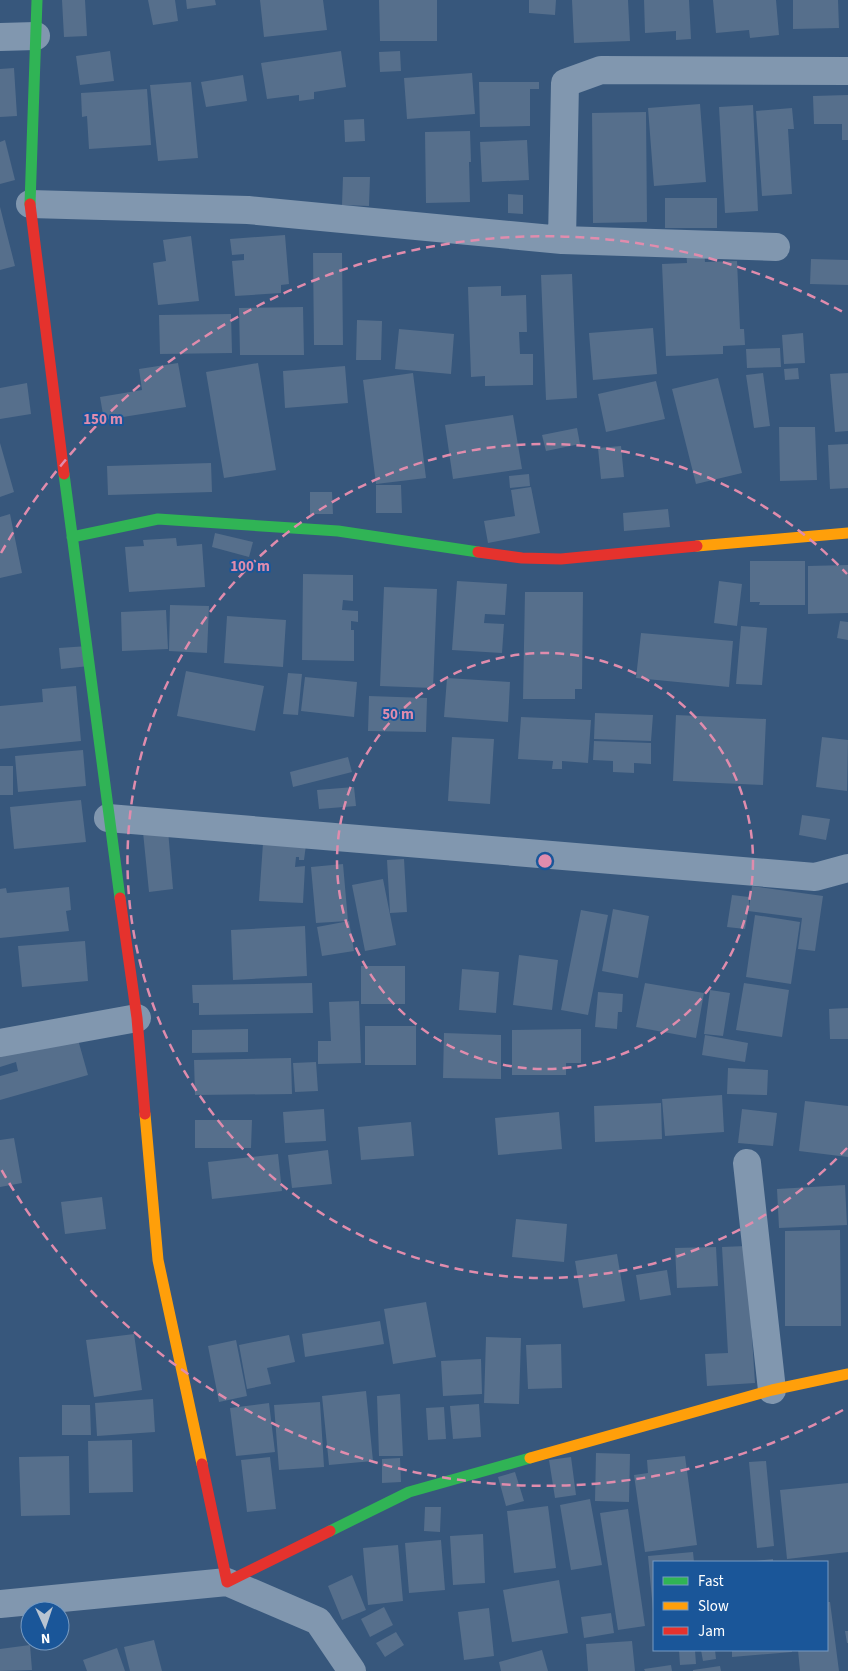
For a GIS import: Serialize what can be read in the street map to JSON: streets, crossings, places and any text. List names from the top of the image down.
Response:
{
  "legend": ["Fast", "Slow", "Jam"],
  "north": "bottom",
  "rings": ["150 m", "100 m", "50 m"]
}
